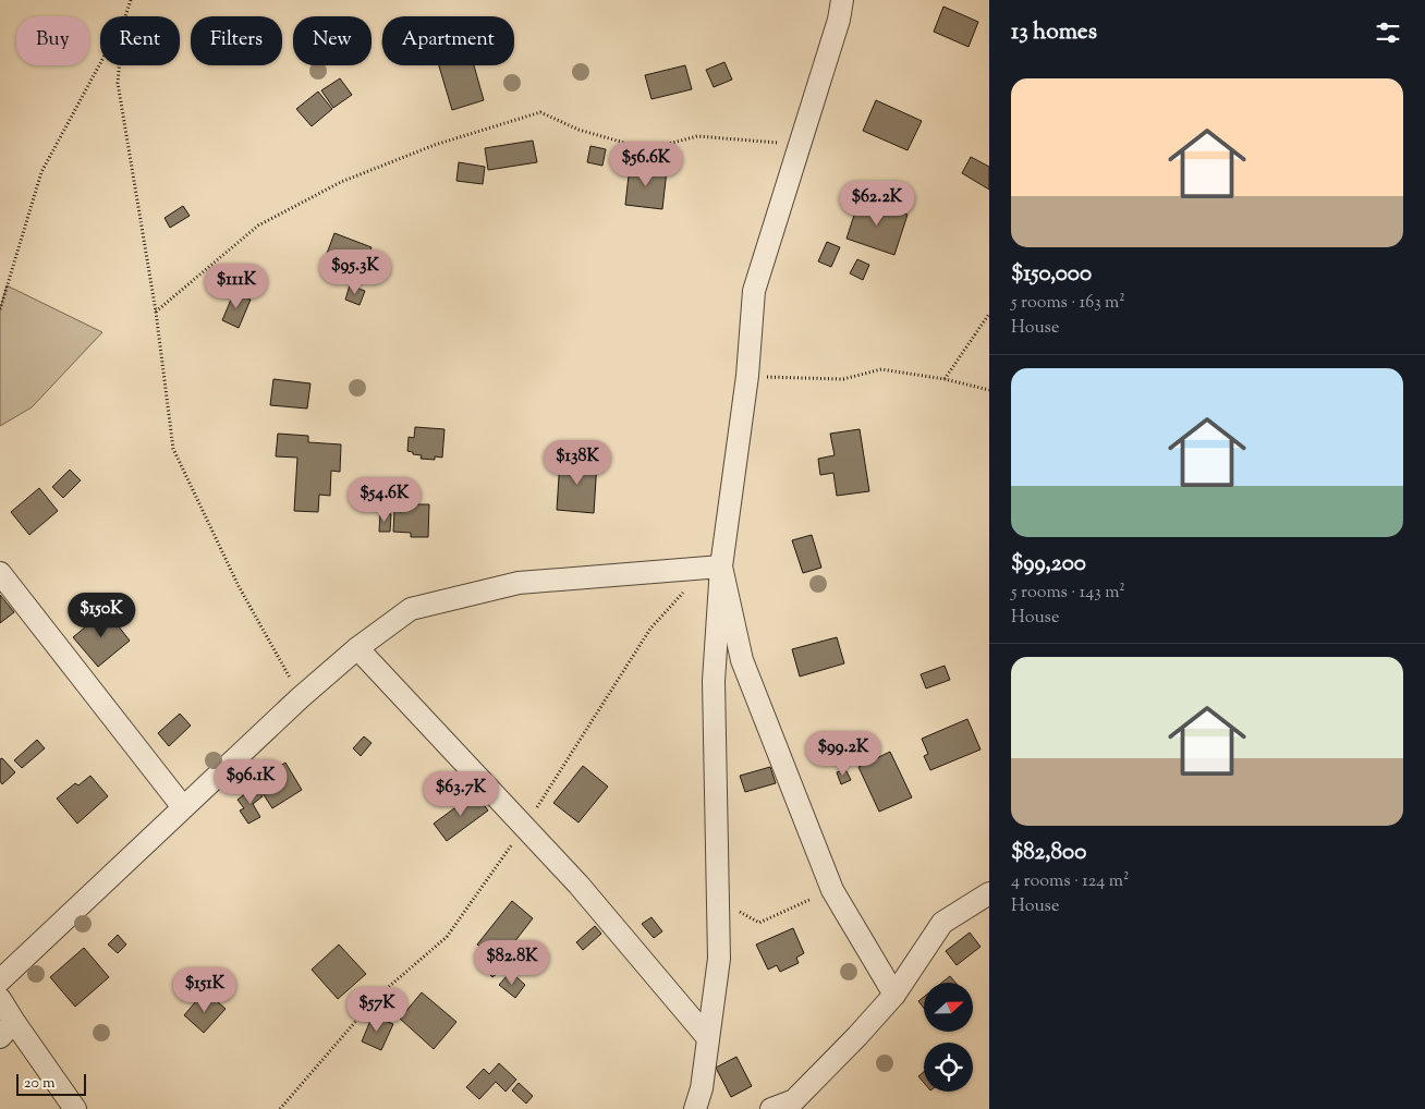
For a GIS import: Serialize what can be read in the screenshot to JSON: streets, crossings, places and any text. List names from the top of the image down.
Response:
{
  "scale_bar": "20 m",
  "north": "right",
  "page": {
    "heading": "13 homes",
    "chip": [
      "Buy",
      "Rent",
      "Filters",
      "New",
      "Apartment"
    ],
    "list": [
      {
        "name": "$150,000",
        "note": "5 rooms · 163 m² · House"
      },
      {
        "name": "$99,200",
        "note": "5 rooms · 143 m² · House"
      },
      {
        "name": "$82,800",
        "note": "4 rooms · 124 m² · House"
      }
    ],
    "price": [
      "$56.6K",
      "$62.2K",
      "$95.3K",
      "$111K",
      "$138K",
      "$54.6K",
      "$150K",
      "$99.2K",
      "$96.1K",
      "$63.7K",
      "$82.8K",
      "$151K",
      "$57K"
    ],
    "scale": "20 m"
  }
}
